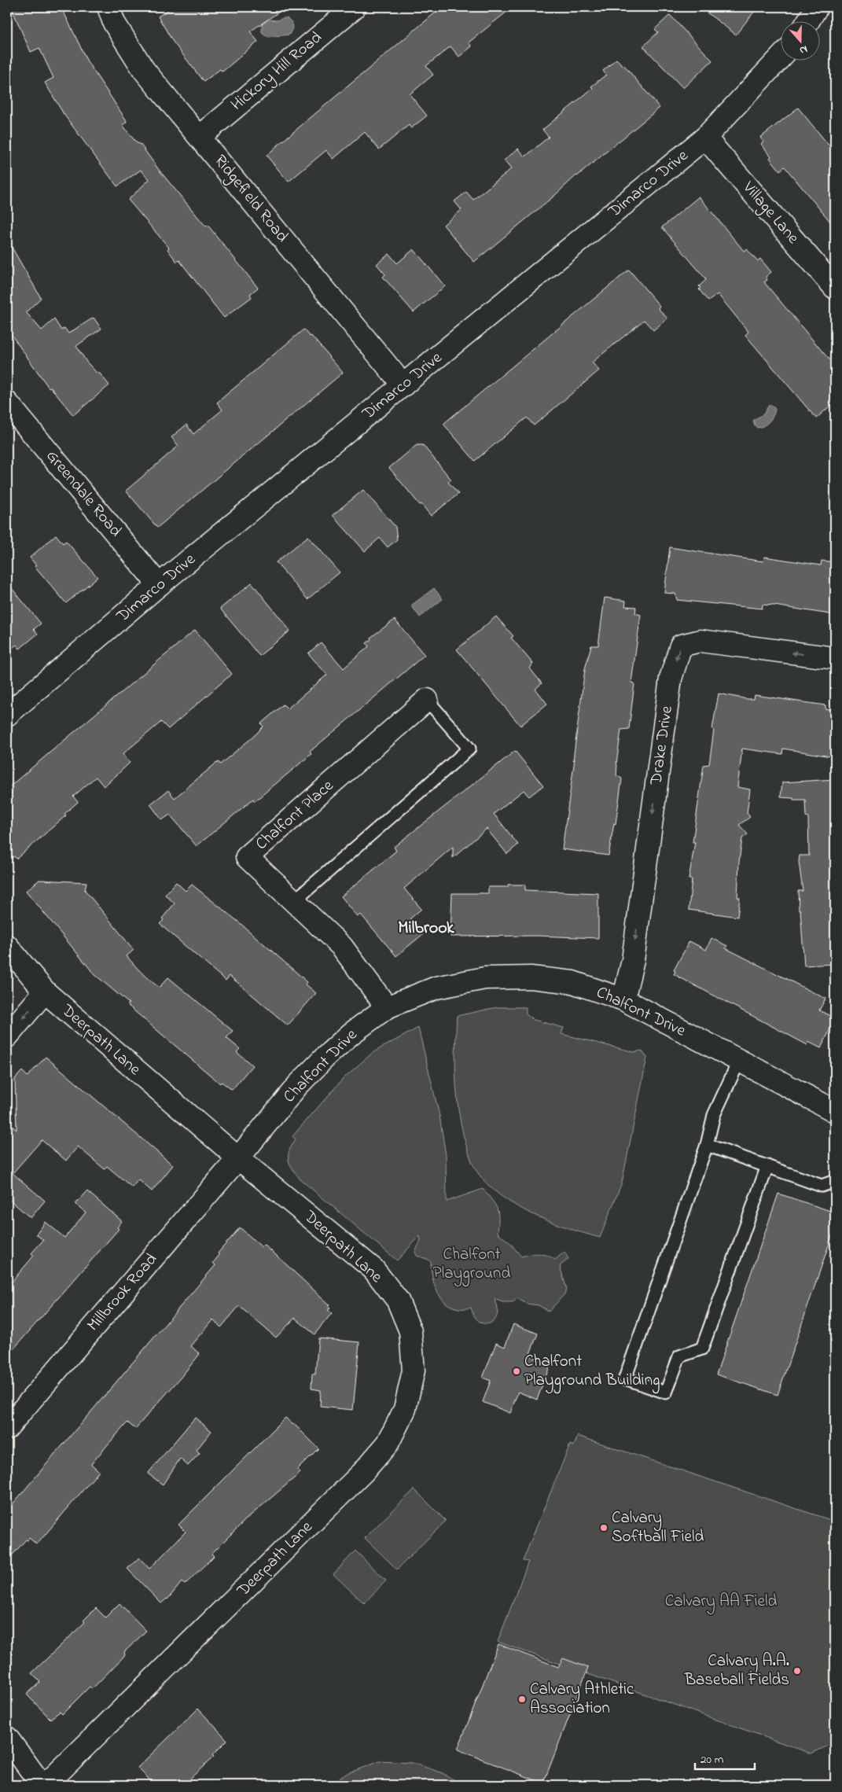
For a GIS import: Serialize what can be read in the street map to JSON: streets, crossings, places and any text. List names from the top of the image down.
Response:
{
  "streets": {
    "street": [
      "Hickory Hill Road",
      "Dimarco Drive",
      "Ridgefield Road",
      "Village Lane",
      "Greendale Road",
      "Drake Drive",
      "Chalfont Place",
      "Chalfont Drive",
      "Deerpath Lane",
      "Millbrook Road"
    ]
  },
  "crossings": [
    ["Hickory Hill Road", "Ridgefield Road"],
    ["Dimarco Drive", "Ridgefield Road"],
    ["Dimarco Drive", "Village Lane"],
    ["Dimarco Drive", "Greendale Road"],
    ["Drake Drive", "Chalfont Drive"],
    ["Chalfont Place", "Chalfont Drive"],
    ["Chalfont Drive", "Deerpath Lane"],
    ["Chalfont Drive", "Millbrook Road"],
    ["Deerpath Lane", "Millbrook Road"]
  ],
  "districts": ["Milbrook"],
  "parks": ["Chalfont Playground", "Calvary AA Field"],
  "places": [
    "Chalfont Playground Building",
    "Calvary Softball Field",
    "Calvary A.A. Baseball Fields",
    "Calvary Athletic Association"
  ],
  "scale_bar": "20 m",
  "north": "bottom"
}
